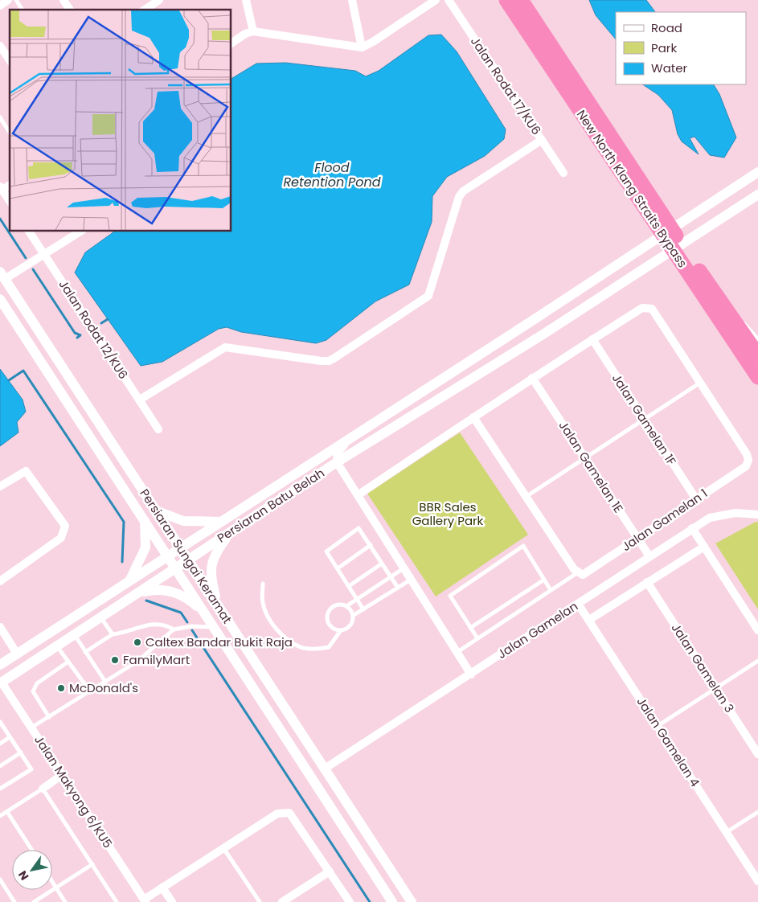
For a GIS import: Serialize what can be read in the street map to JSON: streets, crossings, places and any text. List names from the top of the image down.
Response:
{
  "streets": {
    "highway": ["New North Klang Straits Bypass"],
    "street": [
      "Jalan Rodat 17/KU6",
      "Jalan Rodat 12/KU6",
      "Jalan Gamelan 1F",
      "Jalan Gamelan 1E",
      "Persiaran Batu Belah",
      "Jalan Gamelan 1",
      "Persiaran Sungai Keramat",
      "Jalan Gamelan",
      "Jalan Gamelan 3",
      "Jalan Gamelan 4",
      "Jalan Makyong 6/KU5"
    ]
  },
  "crossings": [
    ["Jalan Gamelan 1F", "Jalan Gamelan 1"],
    ["Jalan Gamelan 1E", "Jalan Gamelan 1"],
    ["Jalan Gamelan 1E", "Jalan Gamelan"],
    ["Persiaran Batu Belah", "Persiaran Sungai Keramat"],
    ["Persiaran Batu Belah", "Jalan Makyong 6/KU5"],
    ["Persiaran Sungai Keramat", "Jalan Gamelan"],
    ["Jalan Gamelan", "Jalan Gamelan 4"]
  ],
  "water": ["Flood Retention Pond"],
  "parks": ["BBR Sales Gallery Park"],
  "places": ["Caltex Bandar Bukit Raja", "FamilyMart", "McDonald's"],
  "legend": ["Road", "Park", "Water"],
  "north": "bottom left"
}
